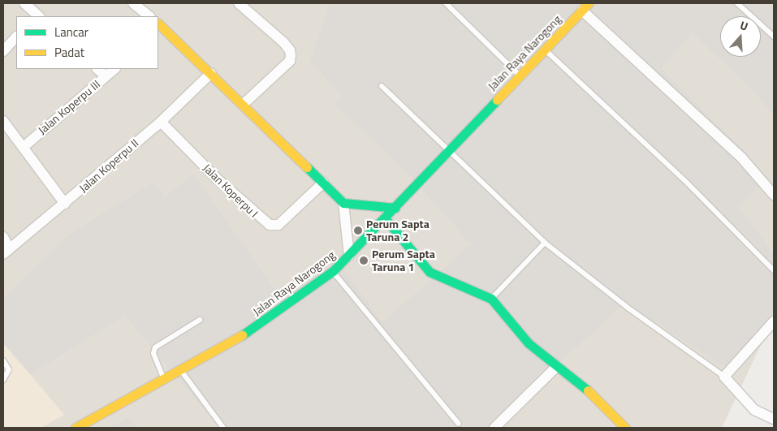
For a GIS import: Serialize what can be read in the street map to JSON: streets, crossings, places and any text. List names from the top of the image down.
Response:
{
  "streets": {
    "main road": ["Jalan Raya Narogong"],
    "street": ["Jalan Koperpu III", "Jalan Koperpu II", "Jalan Koperpu I"]
  },
  "crossings": [
    ["Jalan Koperpu II", "Jalan Koperpu I"]
  ],
  "places": ["Perum Sapta Taruna 2", "Perum Sapta Taruna 1"],
  "legend": ["Lancar", "Padat"],
  "north": "top"
}
